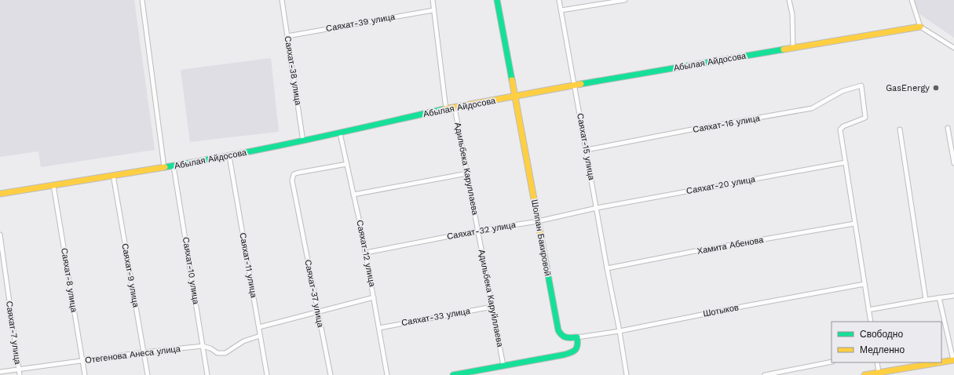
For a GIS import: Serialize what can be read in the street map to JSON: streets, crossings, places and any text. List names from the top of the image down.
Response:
{
  "streets": {
    "street": [
      "Саяхат-39 улица",
      "Абылая Айдосова",
      "Саяхат-38 улица",
      "Саяхат-16 улица",
      "Саяхат-15 улица",
      "Адильбека Каруллаева",
      "Саяхат-20 улица",
      "Саяхат-32 улица",
      "Шолпан Бакировой",
      "Хамита Абенова",
      "Саяхат-12 улица",
      "Саяхат-11 улица",
      "Саяхат-10 улица",
      "Саяхат-9 улица",
      "Саяхат-8 улица",
      "Саяхат-37 улица",
      "Адильбека Каруйллаева",
      "Шотыков",
      "Саяхат-33 улица",
      "Саяхат-7 улица",
      "Отегенова Анеса улица"
    ]
  },
  "crossings": [
    ["Саяхат-39 улица", "Саяхат-38 улица"],
    ["Абылая Айдосова", "Саяхат-38 улица"],
    ["Абылая Айдосова", "Саяхат-15 улица"],
    ["Абылая Айдосова", "Адильбека Каруллаева"],
    ["Абылая Айдосова", "Шолпан Бакировой"],
    ["Абылая Айдосова", "Саяхат-12 улица"],
    ["Абылая Айдосова", "Саяхат-11 улица"],
    ["Абылая Айдосова", "Саяхат-10 улица"],
    ["Абылая Айдосова", "Саяхат-9 улица"],
    ["Абылая Айдосова", "Саяхат-8 улица"],
    ["Саяхат-16 улица", "Саяхат-15 улица"],
    ["Саяхат-16 улица", "Саяхат-20 улица"],
    ["Саяхат-15 улица", "Саяхат-20 улица"],
    ["Саяхат-15 улица", "Саяхат-32 улица"],
    ["Саяхат-15 улица", "Хамита Абенова"],
    ["Саяхат-15 улица", "Шотыков"],
    ["Адильбека Каруллаева", "Саяхат-32 улица"],
    ["Адильбека Каруллаева", "Адильбека Каруйллаева"],
    ["Саяхат-20 улица", "Саяхат-32 улица"],
    ["Саяхат-32 улица", "Шолпан Бакировой"],
    ["Саяхат-32 улица", "Саяхат-12 улица"],
    ["Саяхат-32 улица", "Адильбека Каруйллаева"],
    ["Шолпан Бакировой", "Шотыков"],
    ["Саяхат-12 улица", "Саяхат-37 улица"],
    ["Саяхат-12 улица", "Саяхат-33 улица"],
    ["Саяхат-11 улица", "Отегенова Анеса улица"],
    ["Саяхат-10 улица", "Отегенова Анеса улица"],
    ["Саяхат-9 улица", "Отегенова Анеса улица"],
    ["Саяхат-8 улица", "Отегенова Анеса улица"],
    ["Адильбека Каруйллаева", "Саяхат-33 улица"],
    ["Саяхат-7 улица", "Отегенова Анеса улица"]
  ],
  "places": ["GasEnergy"],
  "legend": ["Свободно", "Медленно"]
}
